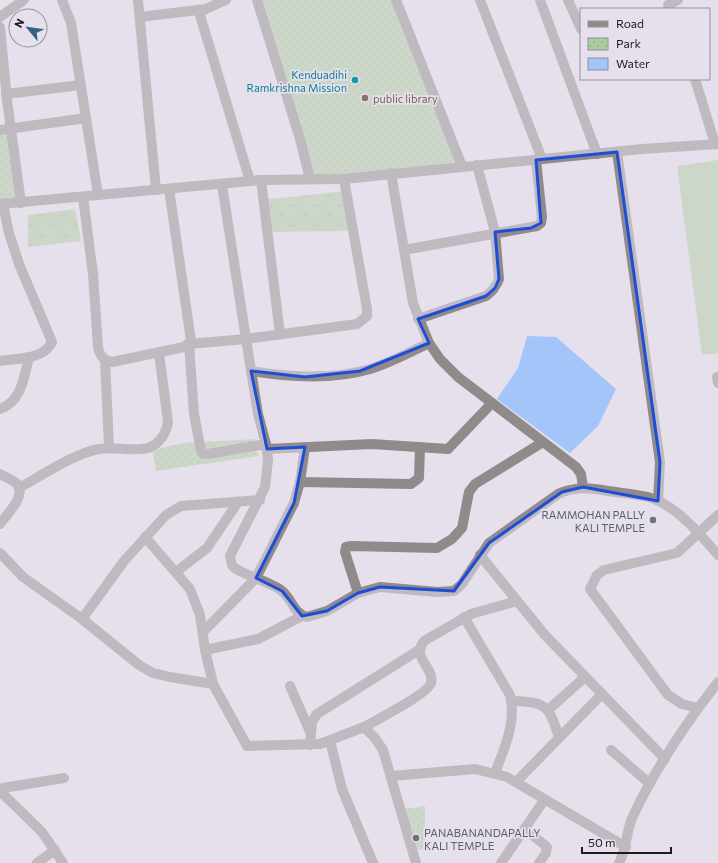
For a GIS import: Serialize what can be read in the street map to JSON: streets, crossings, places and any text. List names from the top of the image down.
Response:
{
  "places": [
    "Kenduadihi Ramkrishna Mission",
    "public library",
    "RAMMOHAN PALLY KALI TEMPLE",
    "PANABANANDAPALLY KALI TEMPLE"
  ],
  "legend": ["Road", "Park", "Water"],
  "scale_bar": "50 m",
  "north": "top left"
}
